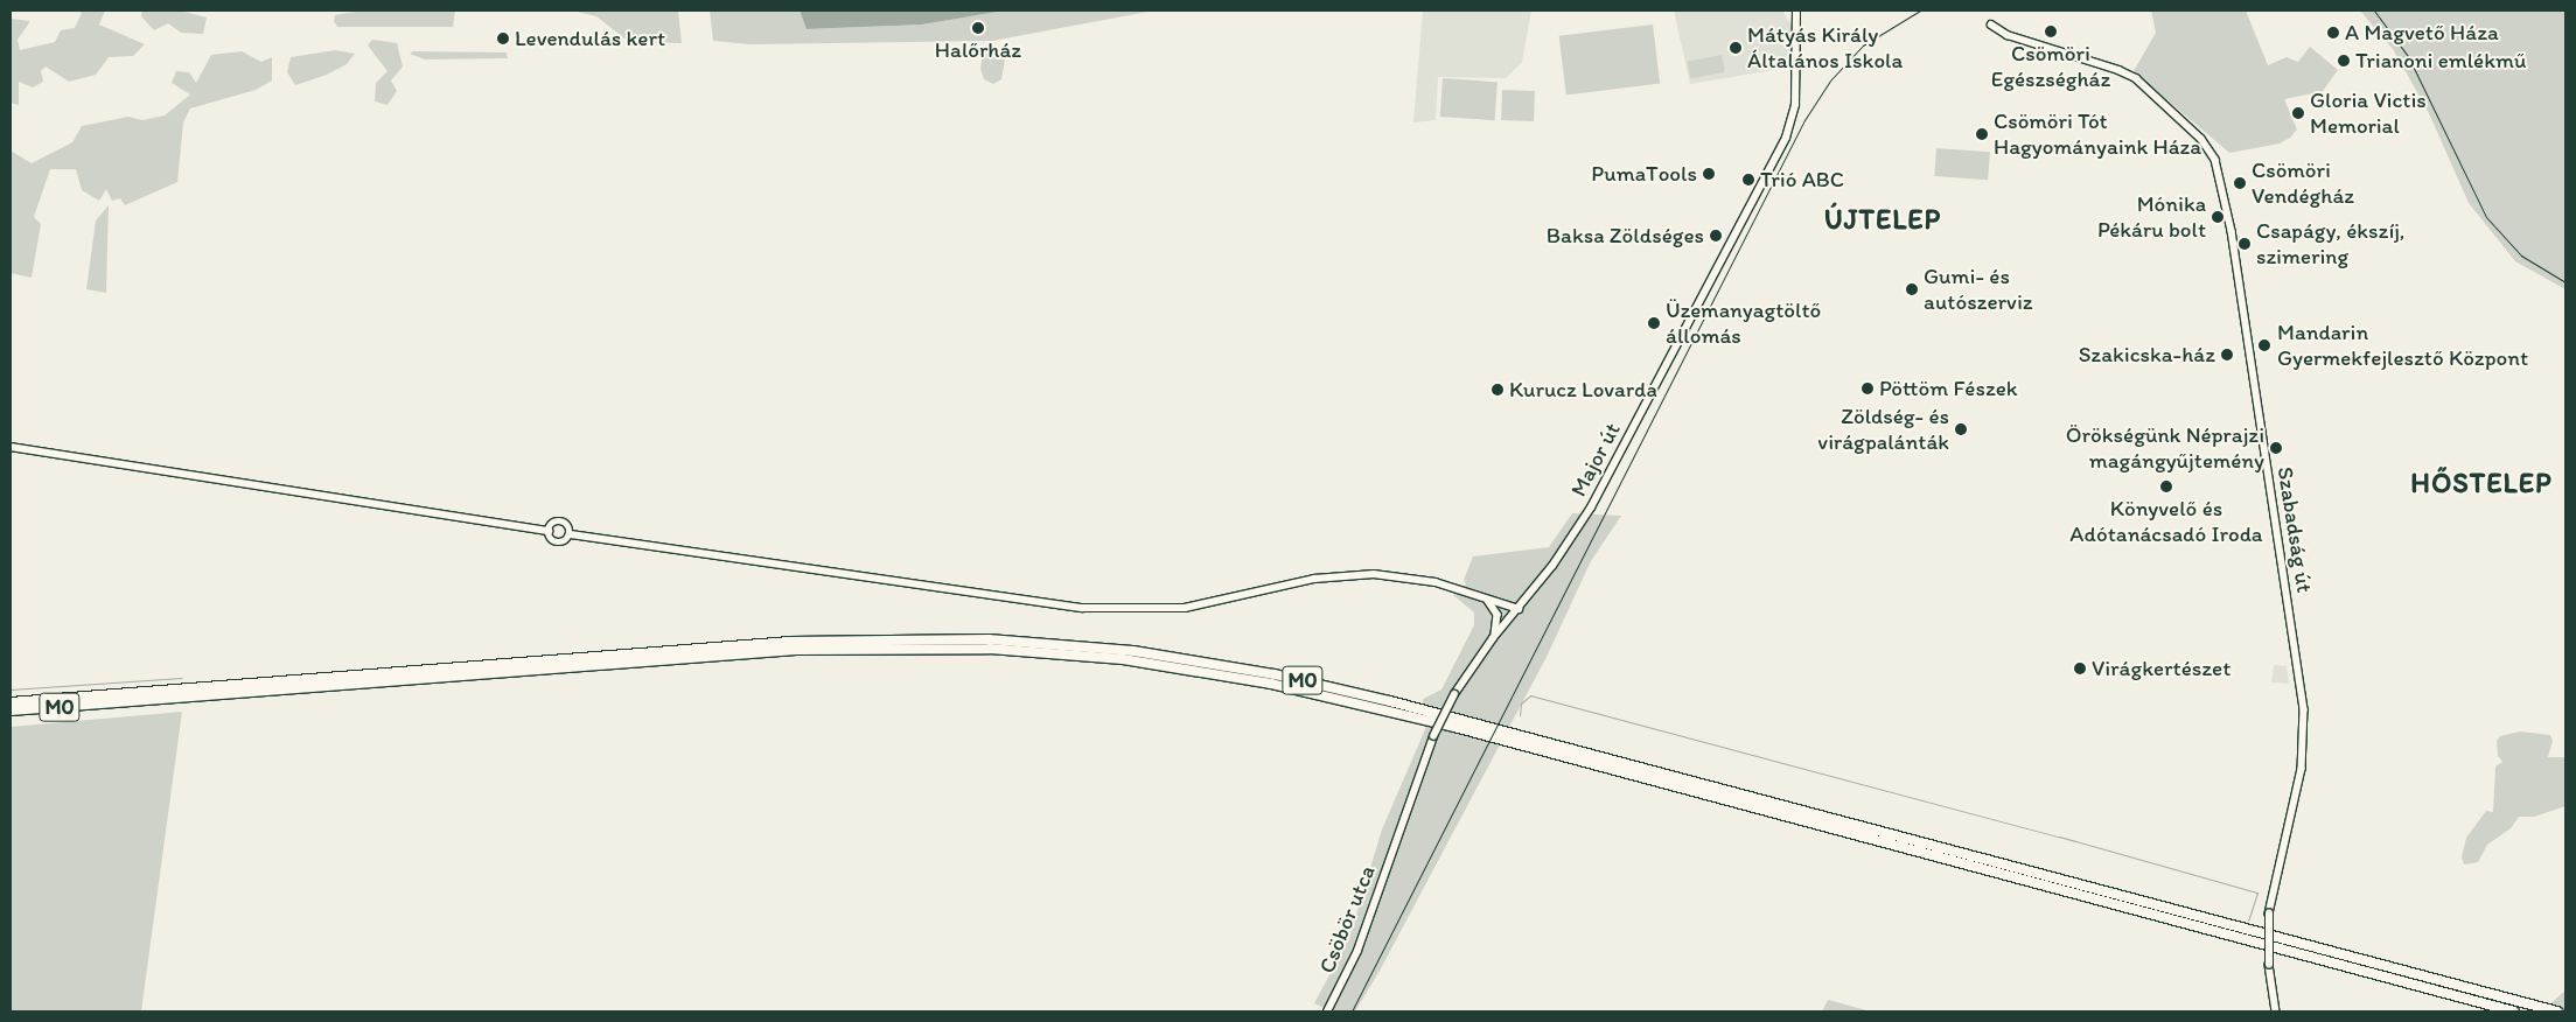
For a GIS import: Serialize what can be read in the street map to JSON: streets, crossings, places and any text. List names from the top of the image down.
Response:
{
  "streets": {
    "highway": ["M0"],
    "street": ["Major út", "Szabadság út", "Csöbör utca"]
  },
  "crossings": [
    ["Major út", "Csöbör utca"]
  ],
  "districts": ["ÚJTELEP", "HŐSTELEP"],
  "places": [
    "Halőrház",
    "Csömöri Egészségház",
    "A Magvető Háza",
    "Levendulás kert",
    "Mátyás Király Általános Iskola",
    "Trianoni emlékmű",
    "Gloria Victis Memorial",
    "Csömöri Tót Hagyományaink Háza",
    "PumaTools",
    "Trió ABC",
    "Csömöri Vendégház",
    "Mónika Pékáru bolt",
    "Baksa Zöldséges",
    "Csapágy, ékszíj, szimering",
    "Gumi- és autószerviz",
    "Üzemanyagtöltő állomás",
    "Mandarin Gyermekfejlesztő Központ",
    "Szakicska-ház",
    "Pöttöm Fészek",
    "Kurucz Lovarda",
    "Zöldség- és virágpalánták",
    "Örökségünk Néprajzi magángyűjtemény",
    "Könyvelő és Adótanácsadó Iroda",
    "Virágkertészet"
  ]
}
